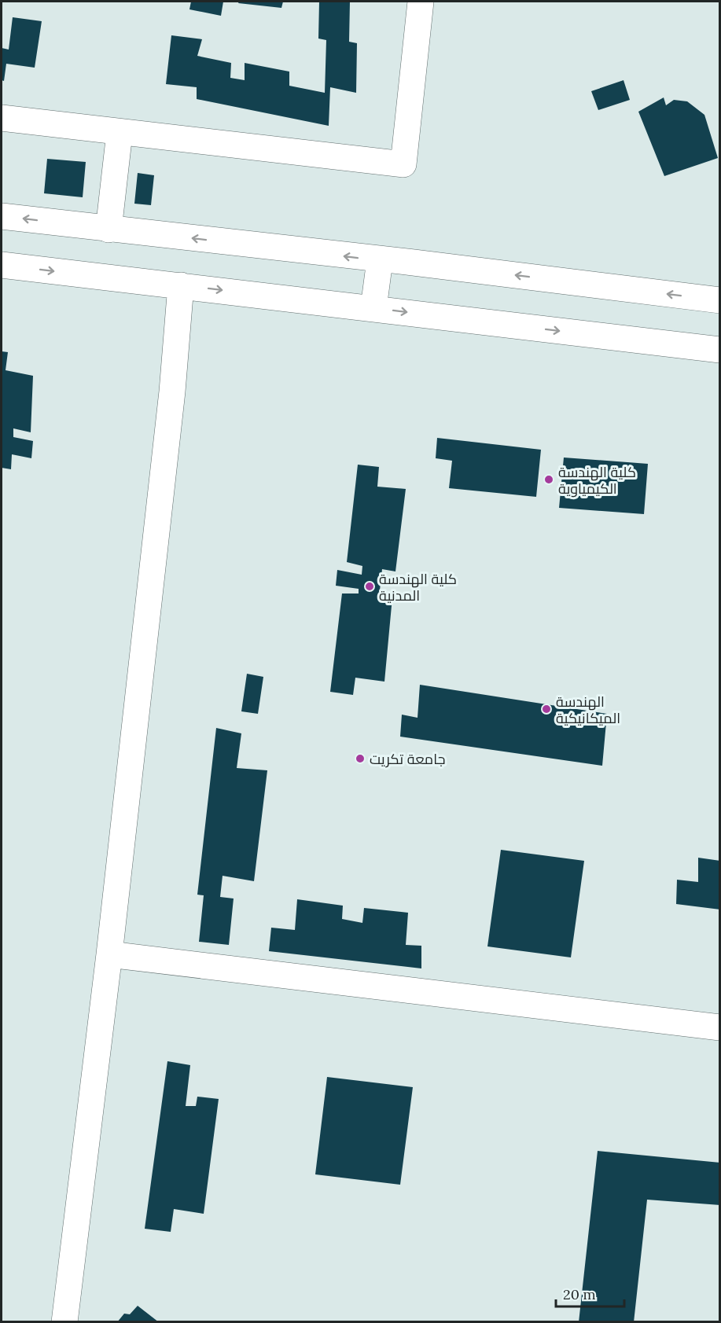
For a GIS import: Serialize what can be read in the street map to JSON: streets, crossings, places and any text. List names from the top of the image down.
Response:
{
  "places": [
    "كلية الهندسة الكيمياوية",
    "كلية الهندسة المدنية",
    "الهندسة الميكانيكية",
    "جامعة تكريت"
  ],
  "scale_bar": "20 m"
}
